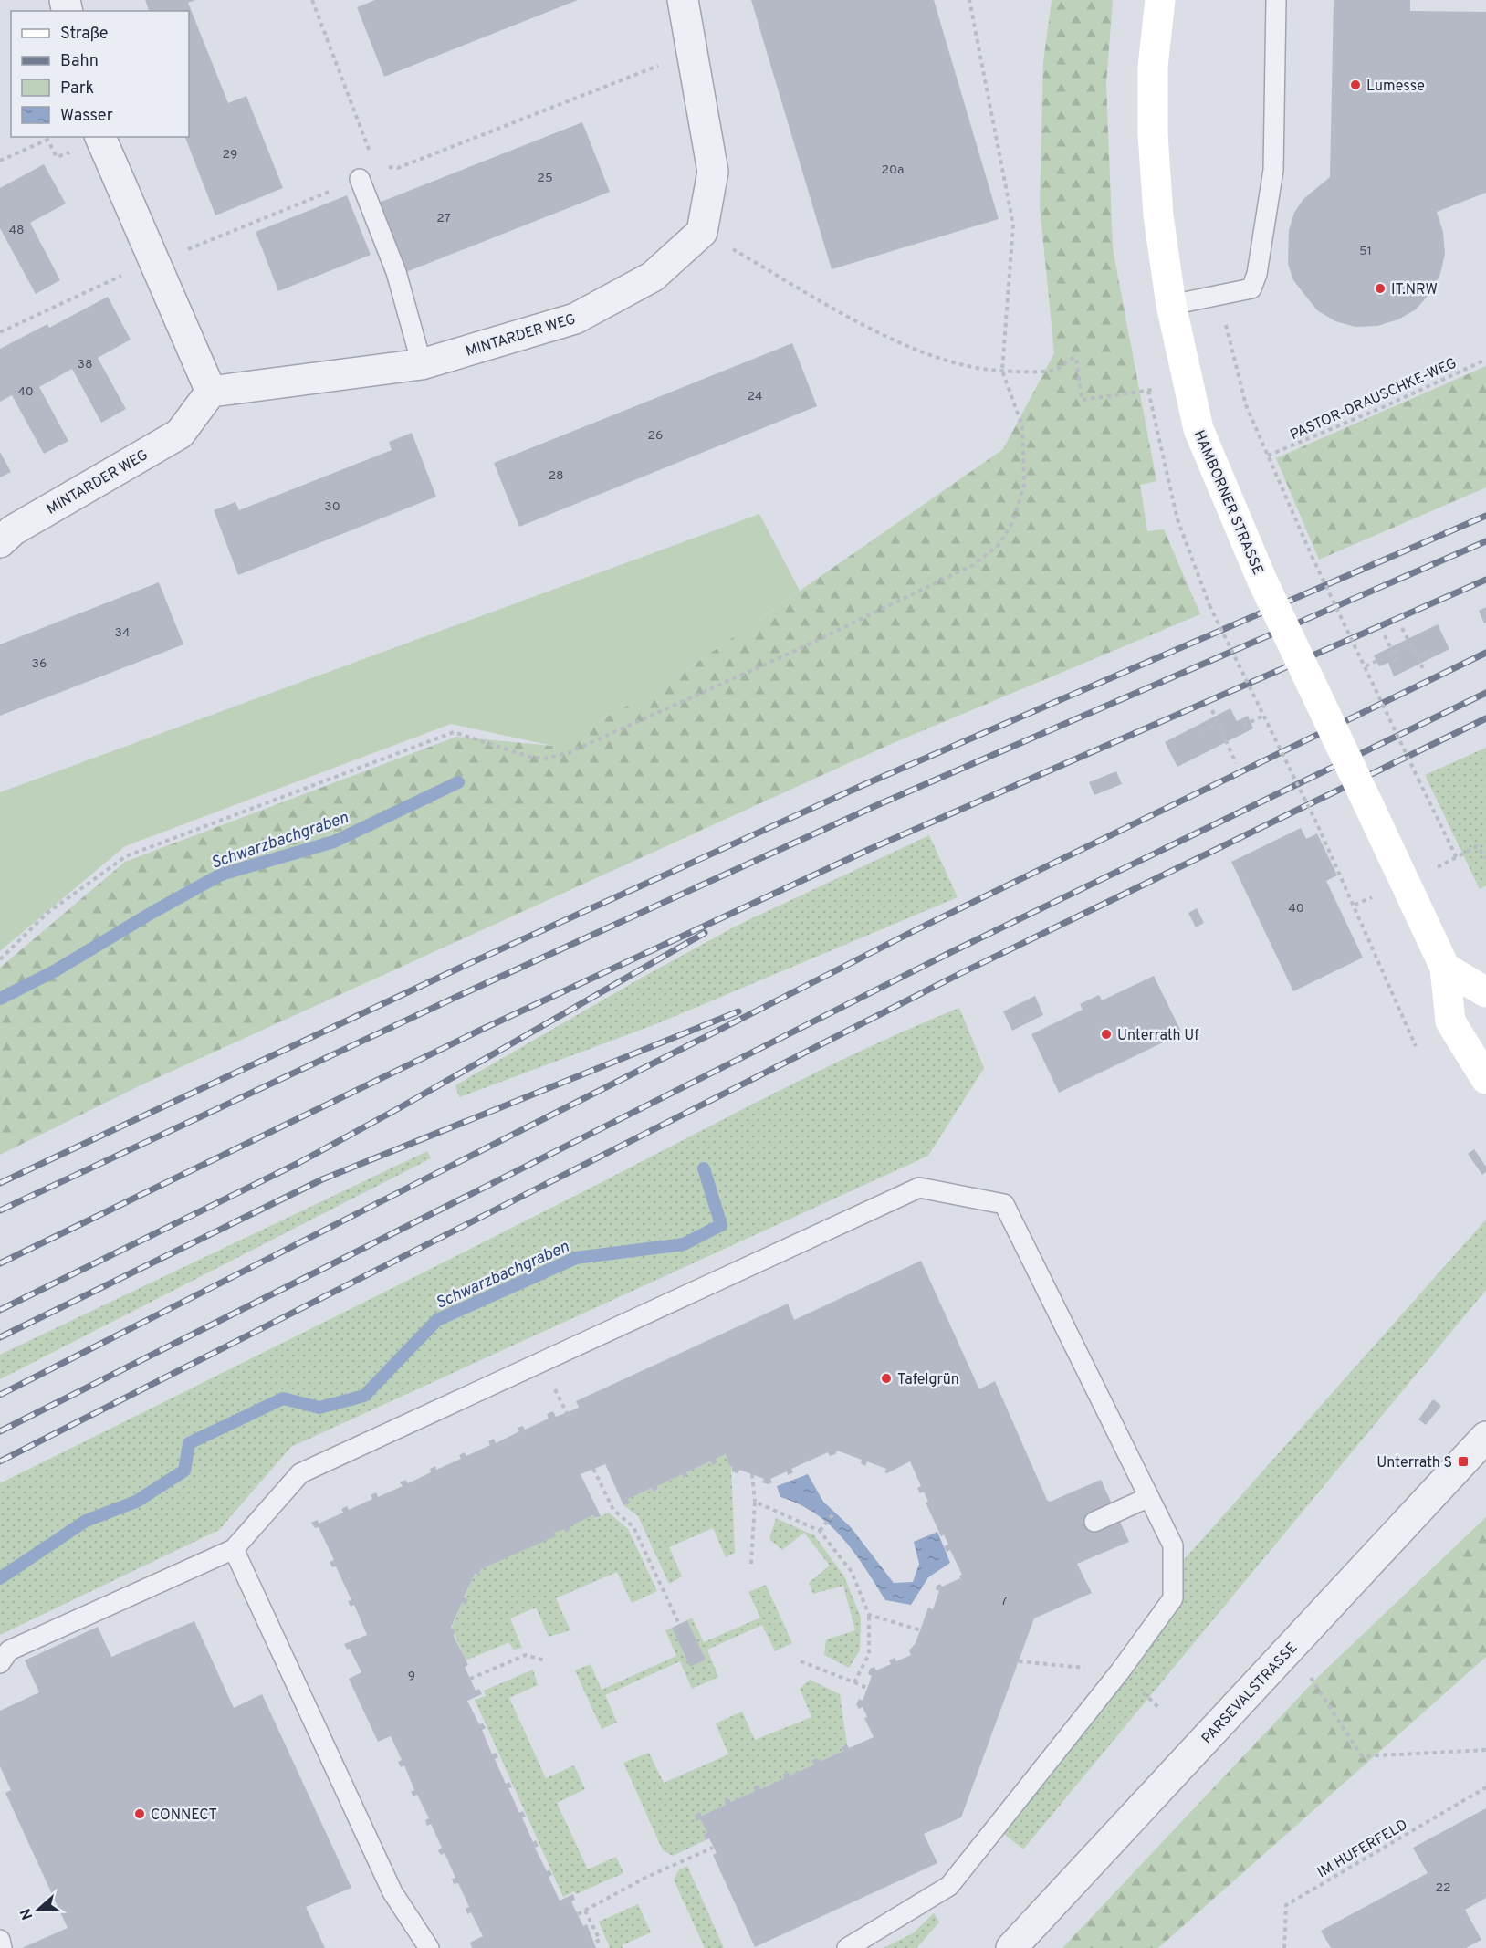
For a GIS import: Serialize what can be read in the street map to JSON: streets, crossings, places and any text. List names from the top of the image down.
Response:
{
  "streets": {
    "main road": ["HAMBORNER STRASSE"],
    "street": ["MINTARDER WEG", "PARSEVALSTRASSE"],
    "path": ["PASTOR-DRAUSCHKE-WEG", "IM HUFERFELD"]
  },
  "water": ["Schwarzbachgraben"],
  "places": {
    "other": [
      "Lumesse",
      "IT.NRW",
      "Unterrath Uf",
      "Tafelgrün",
      "CONNECT"
    ],
    "transit": ["Unterrath S"]
  },
  "house_numbers": [
    "29",
    "20a",
    "25",
    "27",
    "48",
    "51",
    "38",
    "40",
    "24",
    "26",
    "28",
    "30",
    "34",
    "36",
    "40",
    "7",
    "9",
    "22"
  ],
  "legend": [
    "Straße",
    "Bahn",
    "Park",
    "Wasser"
  ],
  "north": "left"
}
